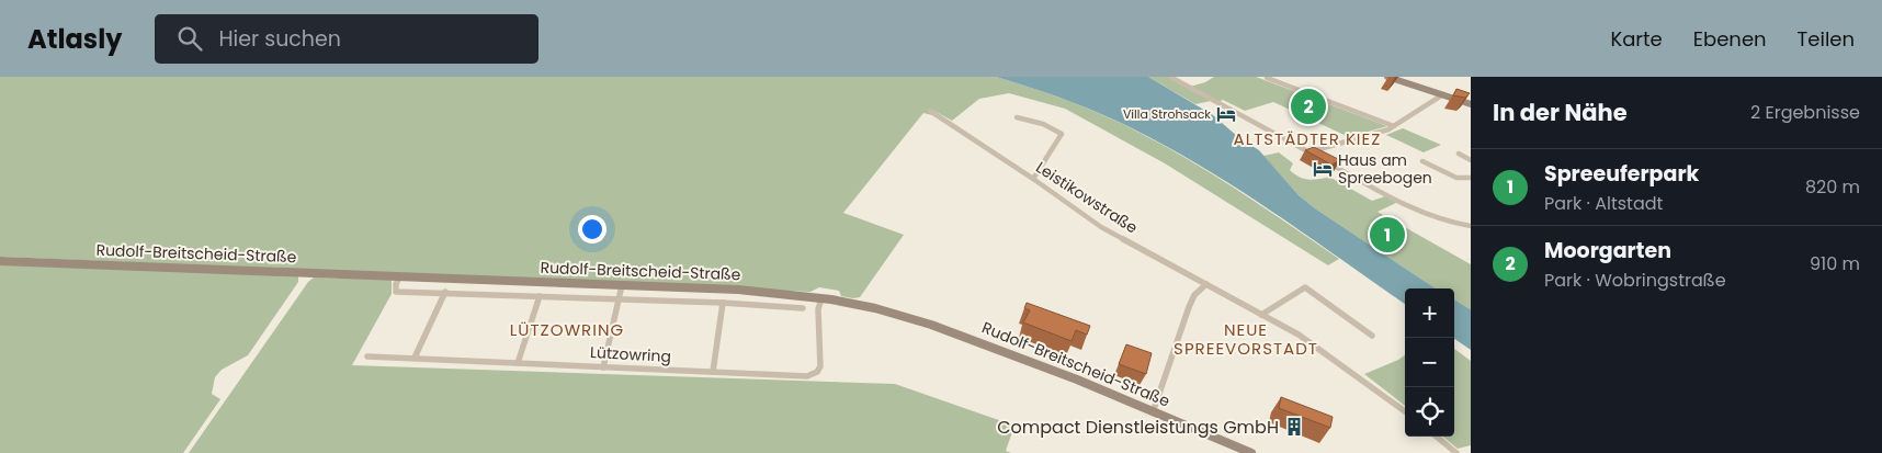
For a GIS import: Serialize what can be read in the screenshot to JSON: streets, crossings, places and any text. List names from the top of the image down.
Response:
{
  "streets": {
    "main road": ["Rudolf-Breitscheid-Straße"],
    "street": ["Leistikowstraße", "Lützowring"]
  },
  "crossings": [
    ["Rudolf-Breitscheid-Straße", "Lützowring"]
  ],
  "districts": ["ALTSTÄDTER KIEZ", "LÜTZOWRING", "NEUE SPREEVORSTADT"],
  "places": {
    "hotel": ["Villa Strohsack", "Haus am Spreebogen"],
    "building": ["Compact Dienstleistungs GmbH"]
  },
  "page": {
    "header": "Atlasly",
    "search": "Hier suchen",
    "nav": ["Karte", "Ebenen", "Teilen"],
    "heading": ["In der Nähe", "2 Ergebnisse"],
    "pins": ["2", "1"],
    "list": [
      {
        "mark": "1",
        "name": "Spreeuferpark",
        "note": "Park · Altstadt",
        "value": "820 m"
      },
      {
        "mark": "2",
        "name": "Moorgarten",
        "note": "Park · Wobringstraße",
        "value": "910 m"
      }
    ],
    "map_buttons": ["+", "−"]
  }
}
